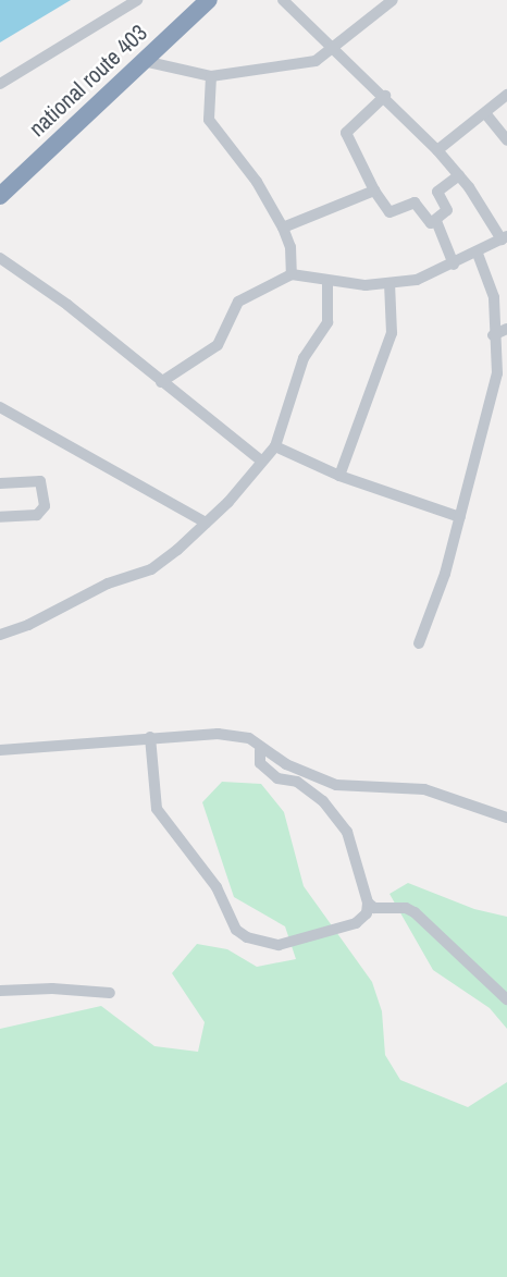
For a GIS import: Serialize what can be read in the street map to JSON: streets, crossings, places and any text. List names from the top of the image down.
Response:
{
  "streets": {
    "highway": ["national route 403"]
  }
}
